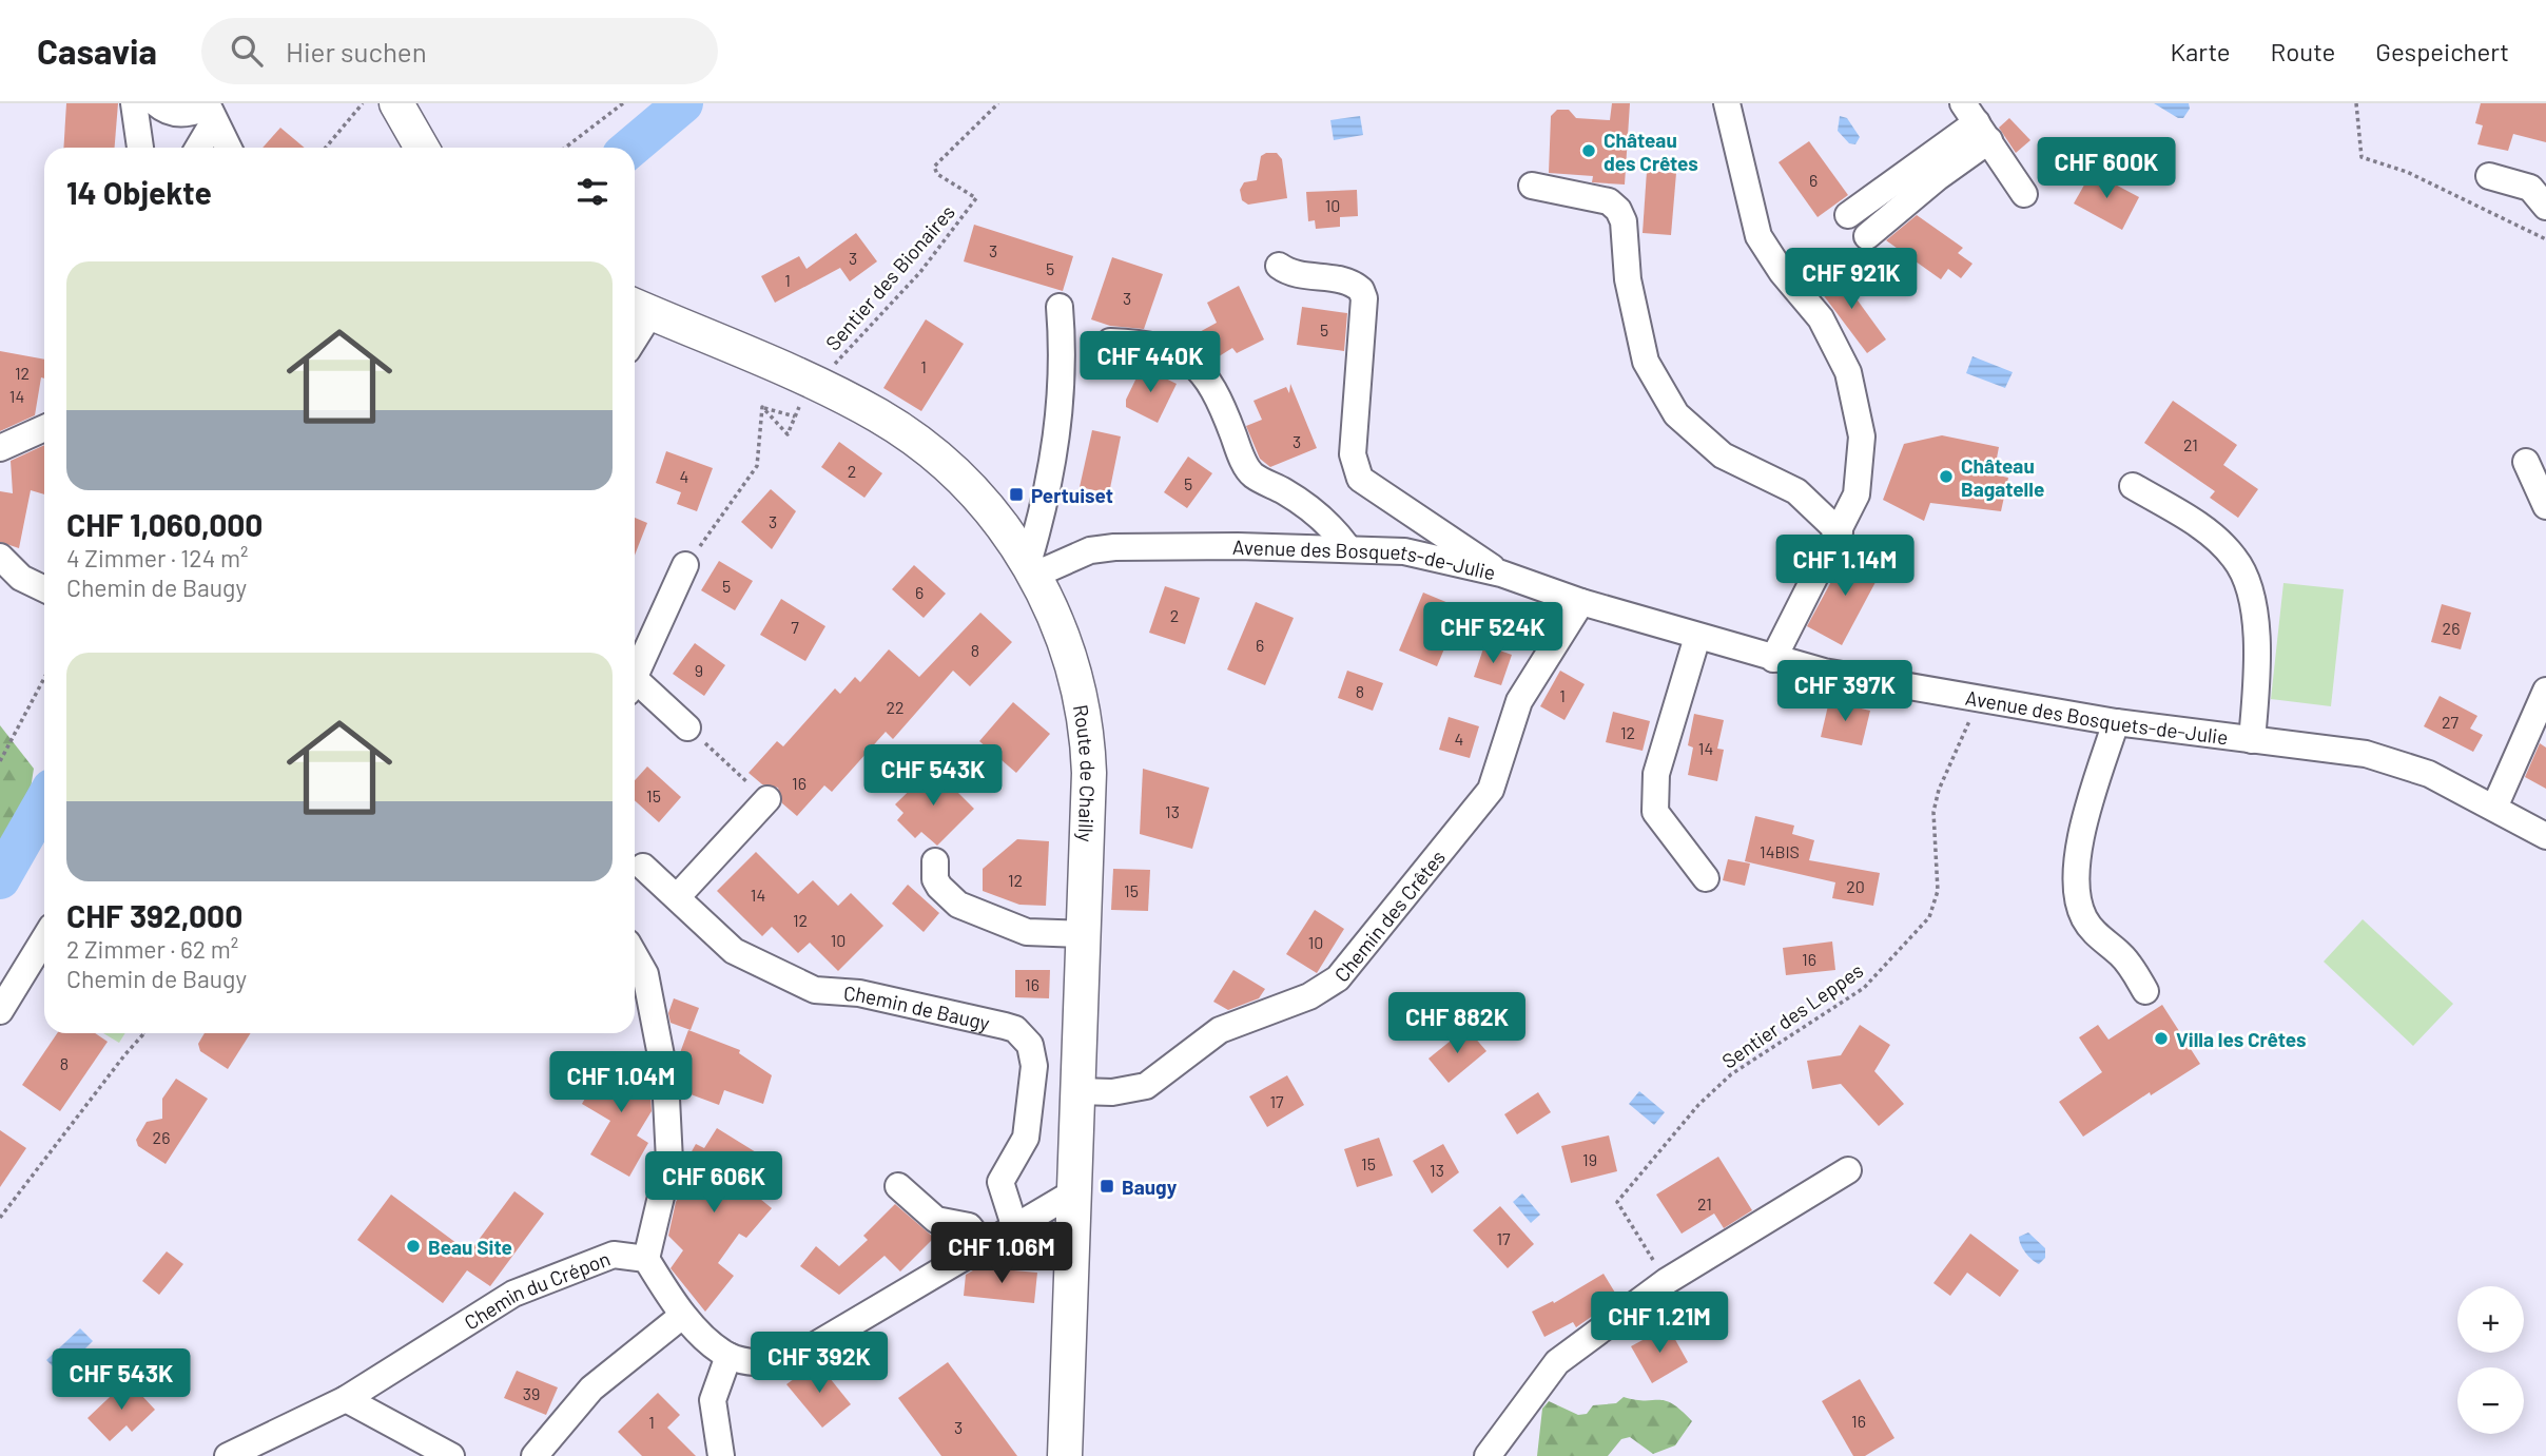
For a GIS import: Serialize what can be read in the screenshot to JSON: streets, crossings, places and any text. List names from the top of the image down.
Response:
{
  "streets": {
    "main road": ["Route de Chailly"],
    "street": [
      "Avenue des Bosquets-de-Julie",
      "Chemin des Crêtes",
      "Chemin de Baugy",
      "Chemin du Crépon"
    ],
    "path": ["Sentier des Bionaires", "Sentier des Leppes"]
  },
  "crossings": [
    ["Sentier des Bionaires", "Route de Chailly"],
    ["Avenue des Bosquets-de-Julie", "Route de Chailly"],
    ["Avenue des Bosquets-de-Julie", "Chemin des Crêtes"],
    ["Route de Chailly", "Chemin des Crêtes"]
  ],
  "places": {
    "other": [
      "Château des Crêtes",
      "Château Bagatelle",
      "Villa les Crêtes",
      "Beau Site"
    ],
    "transit": ["Pertuiset", "Baugy"]
  },
  "house_numbers": [
    "6",
    "10",
    "3",
    "3",
    "5",
    "1",
    "3",
    "5",
    "1",
    "12",
    "14",
    "3",
    "21",
    "2",
    "4",
    "5",
    "3",
    "5",
    "6",
    "2",
    "7",
    "26",
    "6",
    "8",
    "9",
    "8",
    "1",
    "22",
    "27",
    "12",
    "4",
    "14",
    "16",
    "15",
    "13",
    "14BIS",
    "12",
    "20",
    "15",
    "14",
    "12",
    "10",
    "10",
    "16",
    "16",
    "8",
    "17",
    "26",
    "19",
    "15",
    "13",
    "21",
    "17",
    "39",
    "16",
    "1",
    "3"
  ],
  "page": {
    "header": "Casavia",
    "search": "Hier suchen",
    "nav": ["Karte", "Route", "Gespeichert"],
    "price": [
      "CHF 600K",
      "CHF 921K",
      "CHF 440K",
      "CHF 1.14M",
      "CHF 524K",
      "CHF 397K",
      "CHF 543K",
      "CHF 882K",
      "CHF 1.04M",
      "CHF 606K",
      "CHF 1.06M",
      "CHF 1.21M",
      "CHF 392K",
      "CHF 543K"
    ],
    "heading": "14 Objekte",
    "list": [
      {
        "name": "CHF 1,060,000",
        "note": "4 Zimmer · 124 m² · Chemin de Baugy"
      },
      {
        "name": "CHF 392,000",
        "note": "2 Zimmer · 62 m² · Chemin de Baugy"
      }
    ],
    "map_buttons": ["+", "−"]
  }
}
